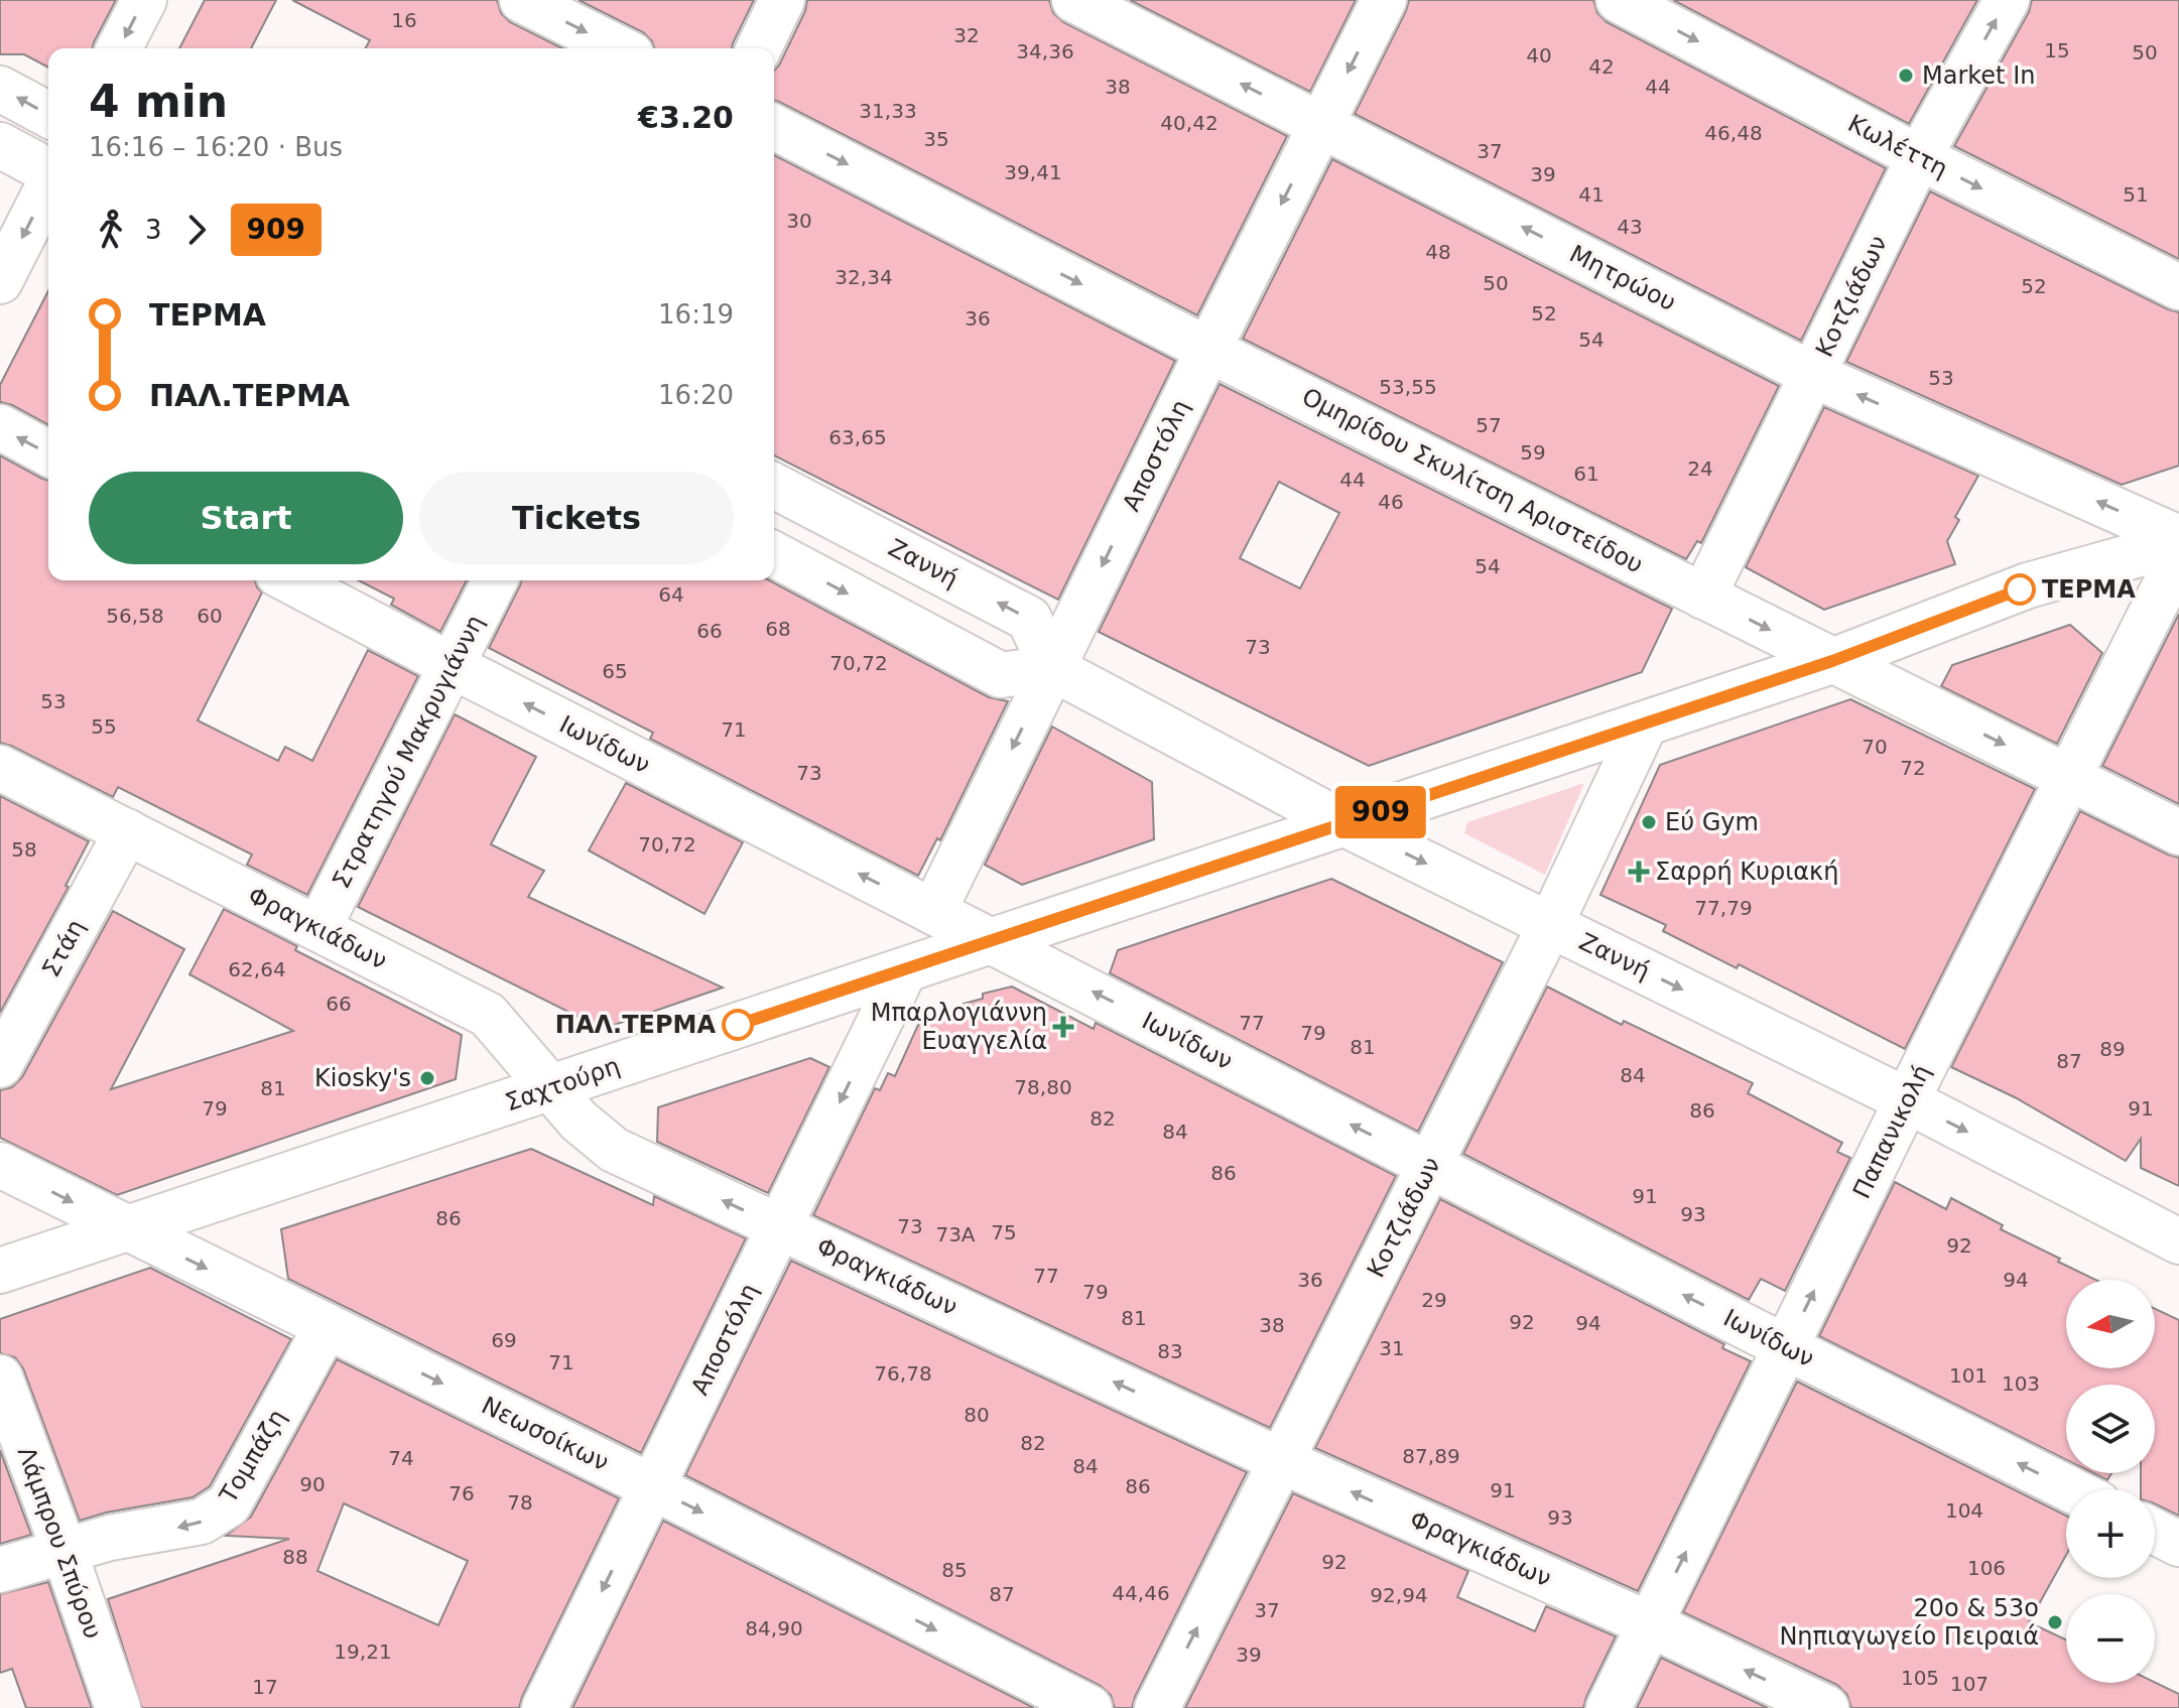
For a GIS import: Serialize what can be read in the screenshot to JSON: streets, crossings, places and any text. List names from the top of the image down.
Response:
{
  "streets": {
    "street": [
      "Κωλέττη",
      "Μητρώου",
      "Κοτζιάδων",
      "Αποστόλη",
      "Ομηρίδου Σκυλίτση Αριστείδου",
      "Ζαννή",
      "Ιωνίδων",
      "Στρατηγού Μακρυγιάννη",
      "Φραγκιάδων",
      "Στάη",
      "Σαχτούρη",
      "Παπανικολή",
      "Νεωσοίκων",
      "Τομπάζη",
      "Λάμπρου Σπύρου"
    ]
  },
  "crossings": [
    ["Κωλέττη", "Κοτζιάδων"],
    ["Μητρώου", "Κοτζιάδων"],
    ["Μητρώου", "Αποστόλη"],
    ["Μητρώου", "Σαχτούρη"],
    ["Κοτζιάδων", "Ομηρίδου Σκυλίτση Αριστείδου"],
    ["Κοτζιάδων", "Ζαννή"],
    ["Κοτζιάδων", "Ιωνίδων"],
    ["Κοτζιάδων", "Φραγκιάδων"],
    ["Κοτζιάδων", "Σαχτούρη"],
    ["Αποστόλη", "Ομηρίδου Σκυλίτση Αριστείδου"],
    ["Αποστόλη", "Ζαννή"],
    ["Αποστόλη", "Ιωνίδων"],
    ["Αποστόλη", "Φραγκιάδων"],
    ["Αποστόλη", "Σαχτούρη"],
    ["Αποστόλη", "Νεωσοίκων"],
    ["Ομηρίδου Σκυλίτση Αριστείδου", "Σαχτούρη"],
    ["Ομηρίδου Σκυλίτση Αριστείδου", "Παπανικολή"],
    ["Ζαννή", "Σαχτούρη"],
    ["Ζαννή", "Παπανικολή"],
    ["Ιωνίδων", "Στρατηγού Μακρυγιάννη"],
    ["Ιωνίδων", "Σαχτούρη"],
    ["Ιωνίδων", "Παπανικολή"],
    ["Στρατηγού Μακρυγιάννη", "Φραγκιάδων"],
    ["Φραγκιάδων", "Στάη"],
    ["Φραγκιάδων", "Σαχτούρη"],
    ["Φραγκιάδων", "Παπανικολή"],
    ["Σαχτούρη", "Νεωσοίκων"],
    ["Νεωσοίκων", "Τομπάζη"],
    ["Τομπάζη", "Λάμπρου Σπύρου"]
  ],
  "one_way": [
    "Κωλέττη",
    "Μητρώου",
    "Αποστόλη",
    "Ιωνίδων",
    "Φραγκιάδων",
    "Παπανικολή",
    "Νεωσοίκων",
    "Τομπάζη"
  ],
  "places": {
    "other": [
      "Market In",
      "ΤΕΡΜΑ",
      "Εύ Gym",
      "ΠΑΛ.ΤΕΡΜΑ",
      "Kiosky's",
      "20ο & 53ο Νηπιαγωγείο Πειραιά"
    ],
    "health": ["Σαρρή Κυριακή", "Μπαρλογιάννη Ευαγγελία"]
  },
  "lines": ["bus line 909"],
  "house_numbers": [
    "16",
    "32",
    "15",
    "34,36",
    "50",
    "40",
    "42",
    "38",
    "44",
    "31,33",
    "40,42",
    "46,48",
    "35",
    "37",
    "39,41",
    "39",
    "41",
    "51",
    "30",
    "43",
    "48",
    "32,34",
    "50",
    "52",
    "52",
    "36",
    "54",
    "53",
    "53,55",
    "57",
    "63,65",
    "59",
    "24",
    "61",
    "44",
    "46",
    "54",
    "64",
    "56,58",
    "60",
    "68",
    "66",
    "73",
    "70,72",
    "65",
    "53",
    "55",
    "71",
    "70",
    "72",
    "73",
    "70,72",
    "58",
    "77,79",
    "62,64",
    "66",
    "77",
    "79",
    "81",
    "89",
    "87",
    "84",
    "78,80",
    "81",
    "79",
    "91",
    "86",
    "82",
    "84",
    "86",
    "91",
    "93",
    "86",
    "73",
    "75",
    "73Α",
    "92",
    "77",
    "36",
    "94",
    "79",
    "29",
    "81",
    "92",
    "94",
    "38",
    "69",
    "31",
    "83",
    "71",
    "76,78",
    "101",
    "103",
    "80",
    "82",
    "87,89",
    "74",
    "84",
    "90",
    "86",
    "91",
    "76",
    "78",
    "104",
    "93",
    "88",
    "92",
    "106",
    "85",
    "44,46",
    "87",
    "92,94",
    "37",
    "84,90",
    "19,21",
    "39",
    "105",
    "107",
    "17"
  ],
  "north": "left",
  "page": {
    "on_map": "909",
    "heading": ["4 min", "16:16 – 16:20 · Bus", "€3.20"],
    "legs": ["3", "909"],
    "list": [
      {
        "name": "ΤΕΡΜΑ",
        "value": "16:19"
      },
      {
        "name": "ΠΑΛ.ΤΕΡΜΑ",
        "value": "16:20"
      }
    ],
    "buttons": ["Start", "Tickets"],
    "map_buttons": ["+", "−"]
  }
}
